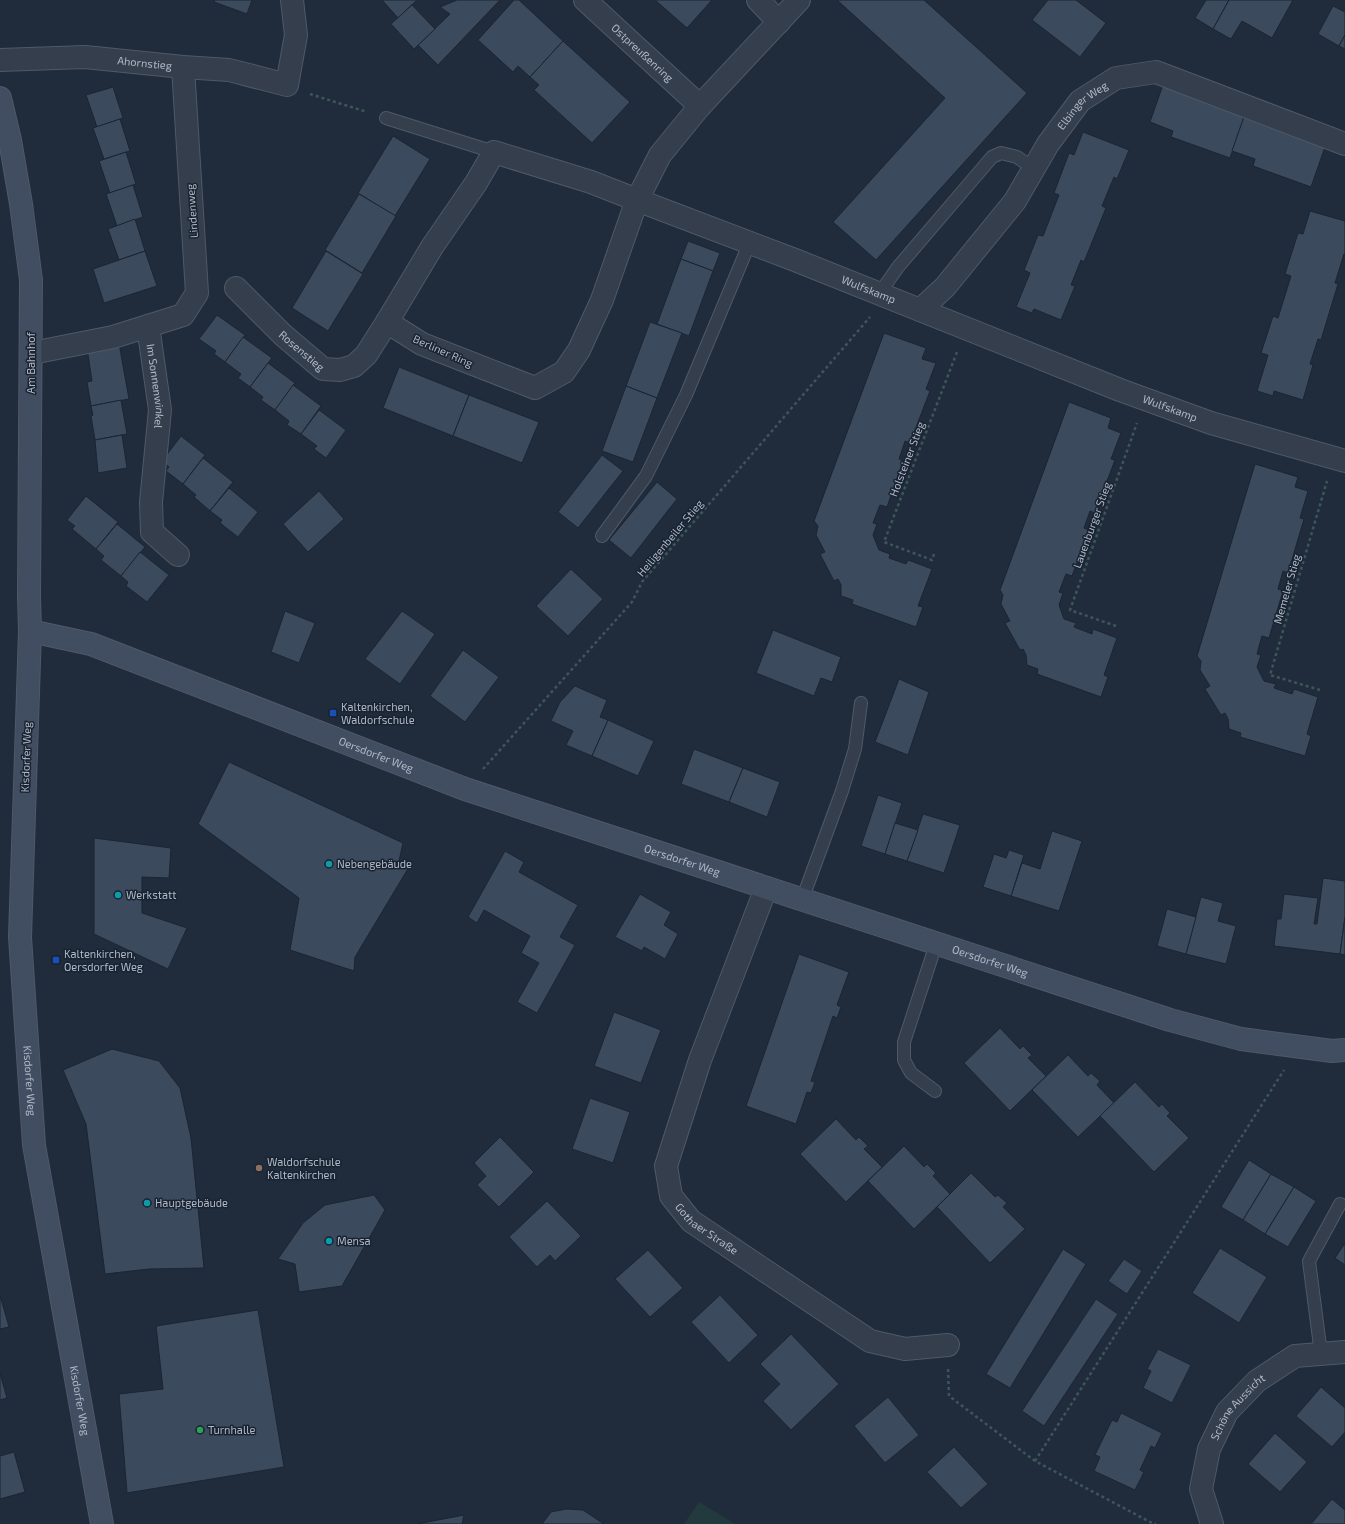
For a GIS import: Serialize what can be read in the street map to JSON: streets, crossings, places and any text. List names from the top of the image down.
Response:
{
  "streets": {
    "street": [
      "Ostpreußenring",
      "Ahornstieg",
      "Elbinger Weg",
      "Lindenweg",
      "Wulfskamp",
      "Rosenstieg",
      "Berliner Ring",
      "Am Bahnhof",
      "Im Sonnenwinkel",
      "Oersdorfer Weg",
      "Kisdorfer Weg",
      "Gothaer Straße",
      "Schöne Aussicht"
    ],
    "path": [
      "Holsteiner Stieg",
      "Lauenburger Stieg",
      "Heiligenbeiler Stieg",
      "Memeler Stieg"
    ]
  },
  "crossings": [
    ["Ahornstieg", "Lindenweg"],
    ["Elbinger Weg", "Wulfskamp"],
    ["Lindenweg", "Im Sonnenwinkel"],
    ["Wulfskamp", "Berliner Ring"],
    ["Wulfskamp", "Holsteiner Stieg"],
    ["Wulfskamp", "Lauenburger Stieg"],
    ["Wulfskamp", "Heiligenbeiler Stieg"],
    ["Wulfskamp", "Memeler Stieg"],
    ["Rosenstieg", "Berliner Ring"],
    ["Am Bahnhof", "Im Sonnenwinkel"],
    ["Am Bahnhof", "Oersdorfer Weg"],
    ["Am Bahnhof", "Kisdorfer Weg"],
    ["Heiligenbeiler Stieg", "Oersdorfer Weg"],
    ["Oersdorfer Weg", "Kisdorfer Weg"],
    ["Oersdorfer Weg", "Gothaer Straße"]
  ],
  "places": {
    "transit": ["Kaltenkirchen, Waldorfschule", "Kaltenkirchen, Oersdorfer Weg"],
    "other": [
      "Nebengebäude",
      "Werkstatt",
      "Waldorfschule Kaltenkirchen",
      "Hauptgebäude",
      "Mensa",
      "Turnhalle"
    ]
  }
}
